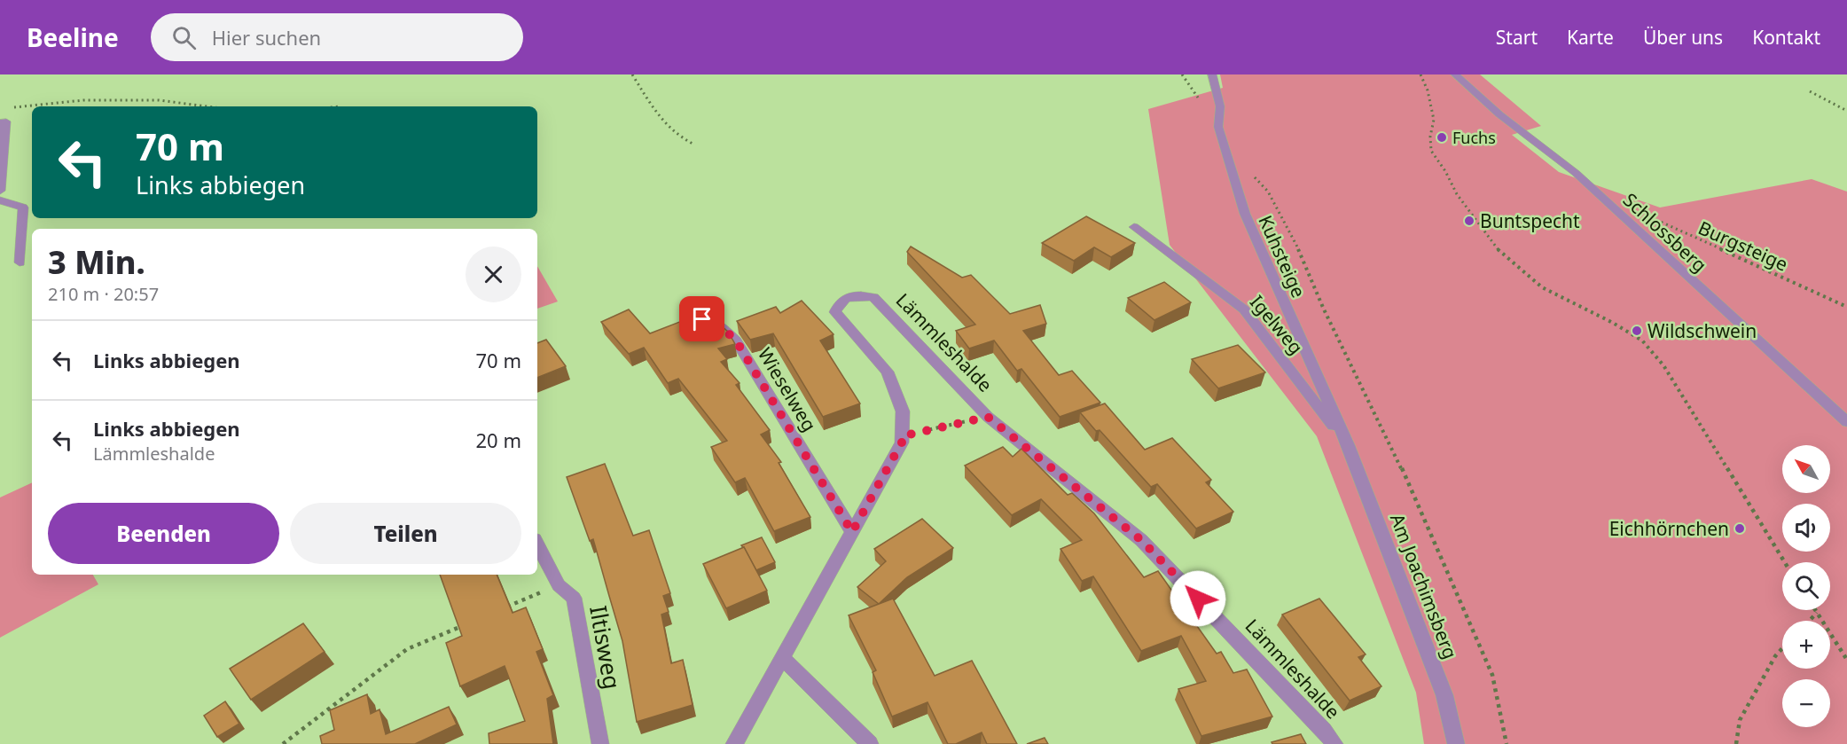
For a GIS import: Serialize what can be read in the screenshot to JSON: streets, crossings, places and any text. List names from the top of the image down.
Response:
{
  "streets": {
    "street": [
      "Schlossberg",
      "Kuhsteige",
      "Igelweg",
      "Lämmleshalde",
      "Wieselweg",
      "Am Joachimsberg",
      "Iltisweg"
    ],
    "path": ["Burgsteige"]
  },
  "crossings": [
    ["Kuhsteige", "Igelweg"],
    ["Kuhsteige", "Am Joachimsberg"],
    ["Igelweg", "Am Joachimsberg"],
    ["Lämmleshalde", "Wieselweg"]
  ],
  "places": [
    "Fuchs",
    "Buntspecht",
    "Wildschwein",
    "Eichhörnchen"
  ],
  "north": "top left",
  "page": {
    "header": "Beeline",
    "search": "Hier suchen",
    "nav": [
      "Start",
      "Karte",
      "Über uns",
      "Kontakt"
    ],
    "turn": ["70 m", "Links abbiegen"],
    "heading": ["3 Min.", "210 m · 20:57"],
    "list": [
      {
        "name": "Links abbiegen",
        "value": "70 m"
      },
      {
        "name": "Links abbiegen",
        "note": "Lämmleshalde",
        "value": "20 m"
      }
    ],
    "map_buttons": ["+", "−"],
    "buttons": ["Beenden", "Teilen"]
  }
}
